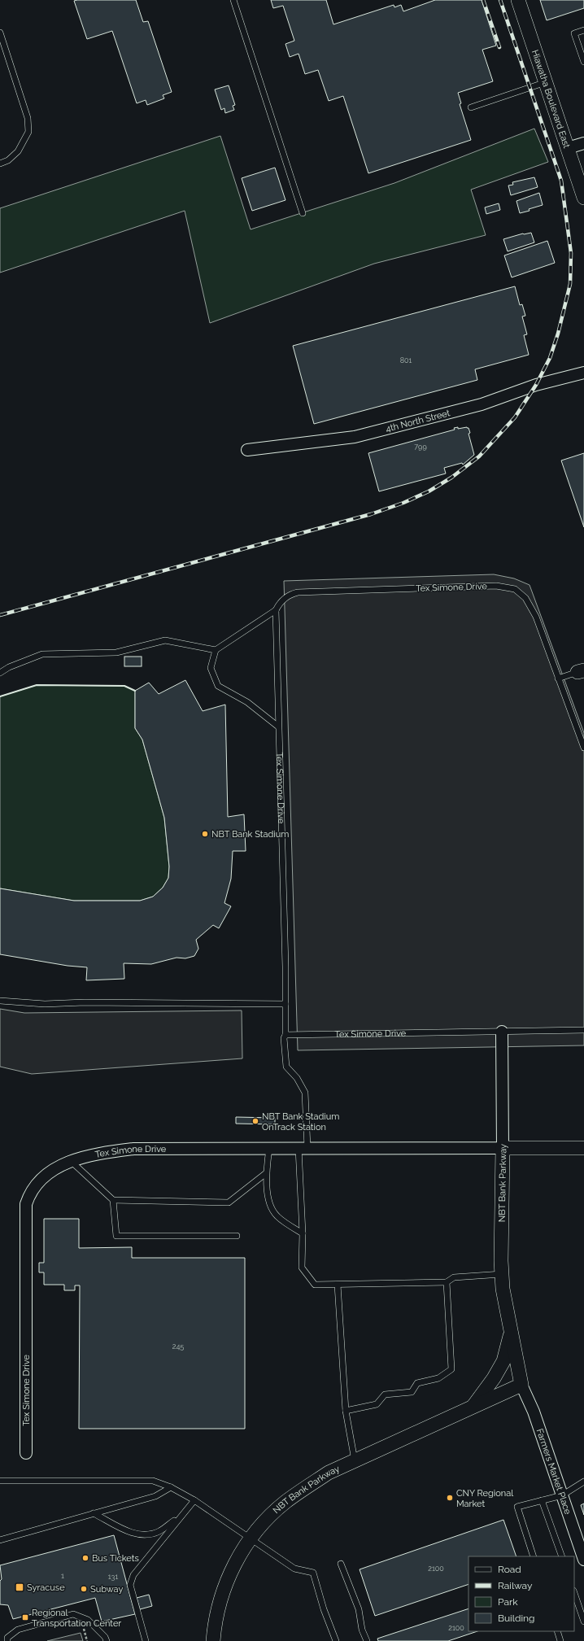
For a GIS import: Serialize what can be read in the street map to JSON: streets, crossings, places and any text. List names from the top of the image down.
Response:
{
  "streets": {
    "street": [
      "Hiawatha Boulevard East",
      "4th North Street",
      "Tex Simone Drive",
      "NBT Bank Parkway",
      "Farmers Market Place"
    ]
  },
  "crossings": [
    ["Tex Simone Drive", "NBT Bank Parkway"],
    ["NBT Bank Parkway", "Farmers Market Place"]
  ],
  "places": {
    "other": [
      "NBT Bank Stadium",
      "NBT Bank Stadium OnTrack Station",
      "CNY Regional Market",
      "Bus Tickets",
      "Subway"
    ],
    "transit": ["Syracuse", "Regional Transportation Center"]
  },
  "house_numbers": [
    "801",
    "799",
    "245",
    "2100",
    "1",
    "131",
    "2100"
  ],
  "legend": [
    "Road",
    "Railway",
    "Park",
    "Building"
  ]
}
